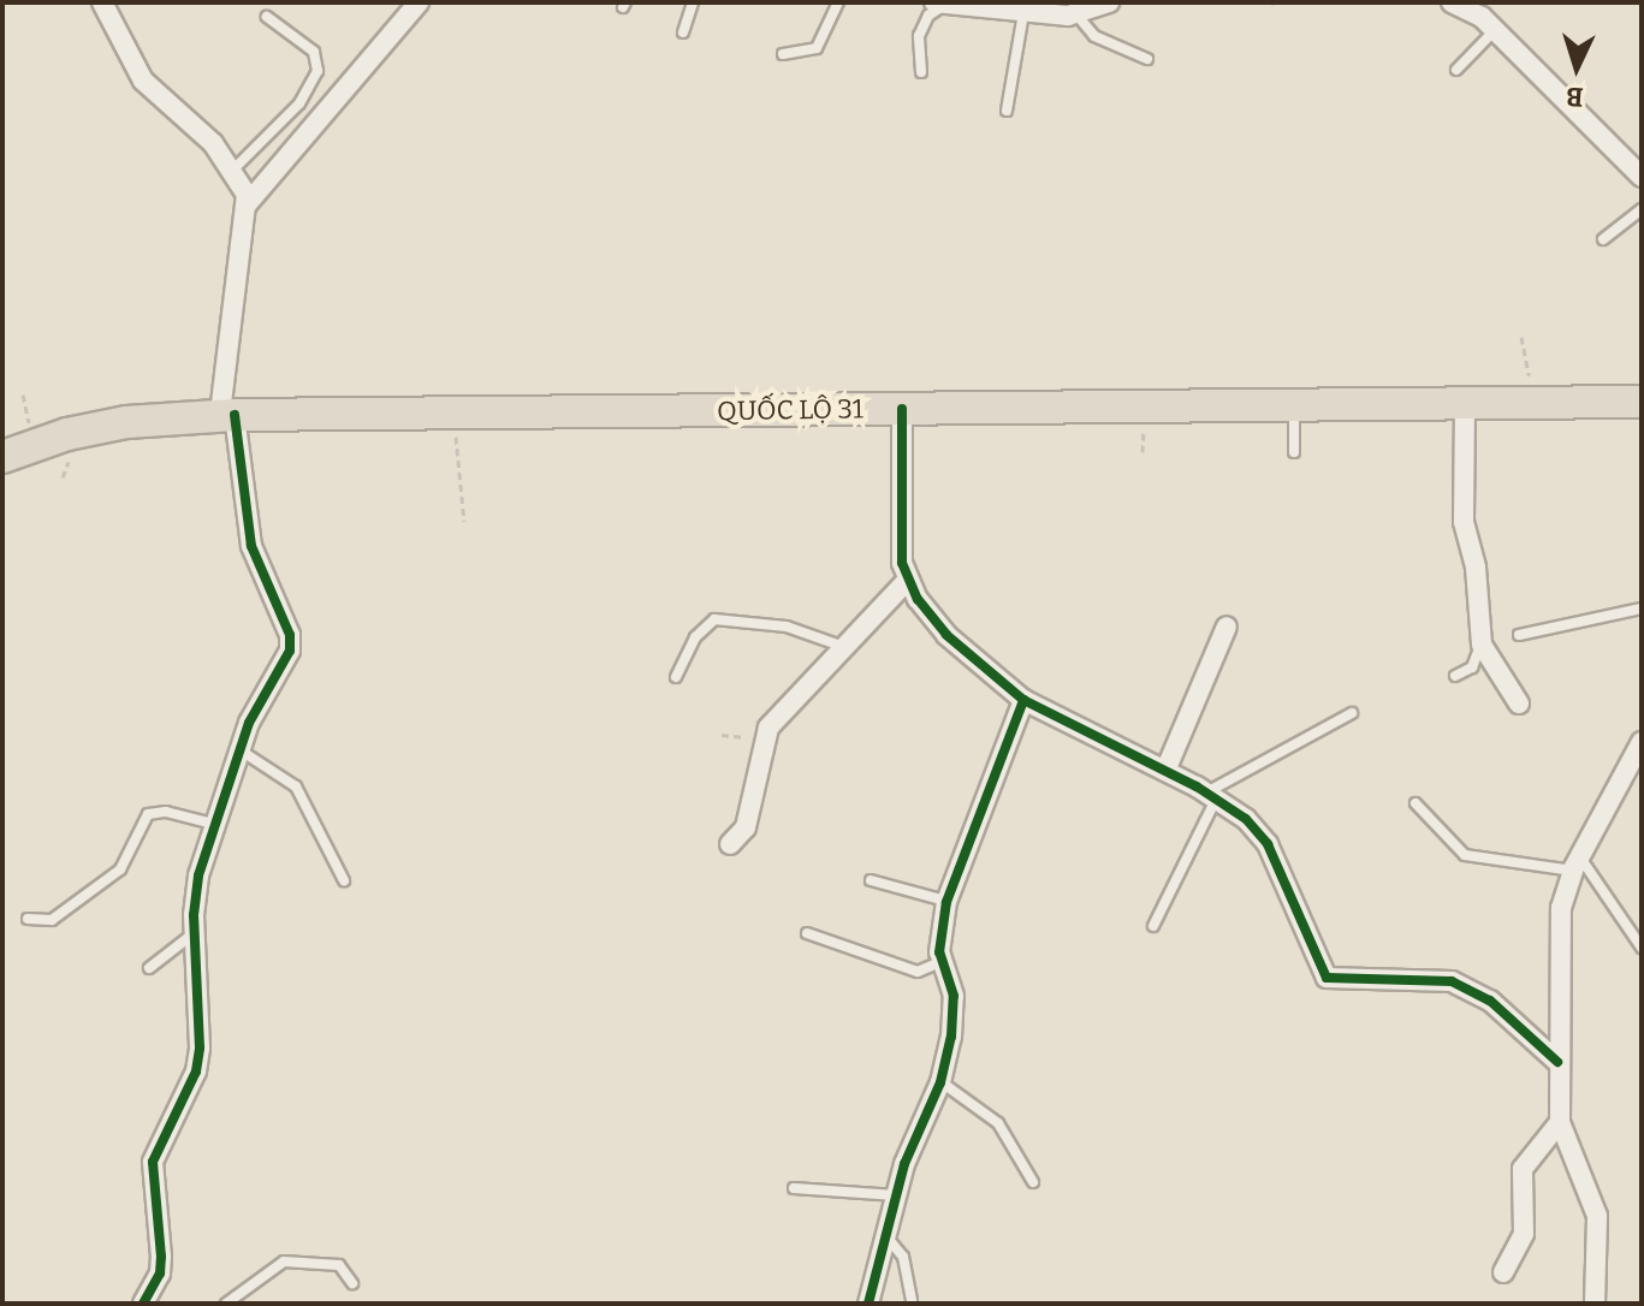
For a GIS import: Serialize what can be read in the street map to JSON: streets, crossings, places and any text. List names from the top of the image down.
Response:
{
  "streets": {
    "highway": ["QUỐC LỘ 31"]
  },
  "north": "bottom"
}
